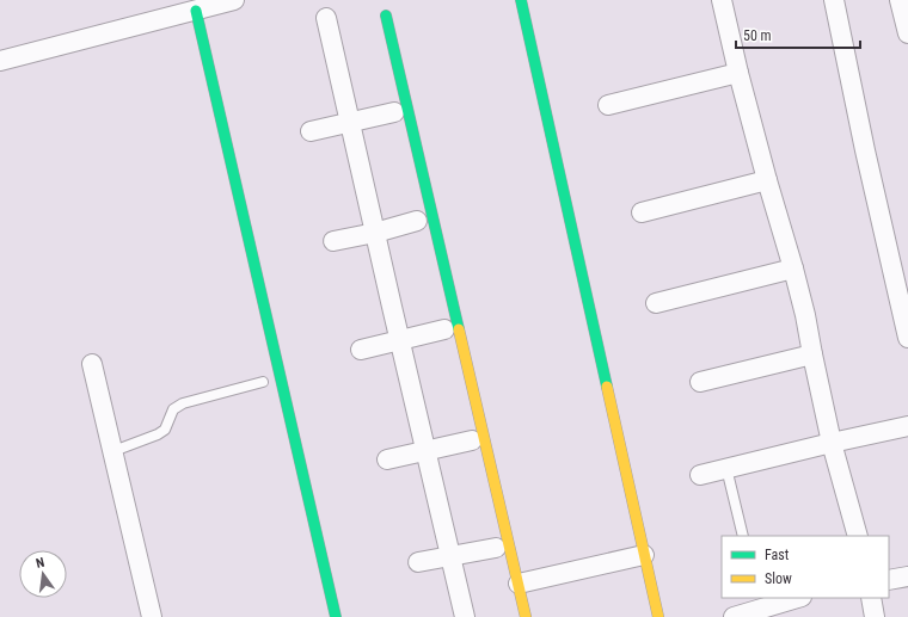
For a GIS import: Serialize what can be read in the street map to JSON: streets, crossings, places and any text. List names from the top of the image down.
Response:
{
  "legend": ["Fast", "Slow"],
  "scale_bar": "50 m",
  "north": "top"
}
